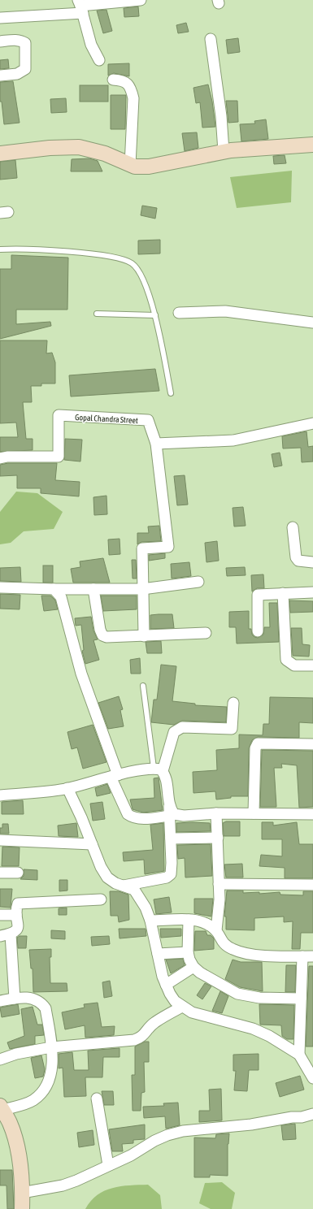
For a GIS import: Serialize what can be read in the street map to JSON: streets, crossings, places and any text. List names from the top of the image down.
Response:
{
  "streets": {
    "street": ["Gopal Chandra Street"]
  }
}
